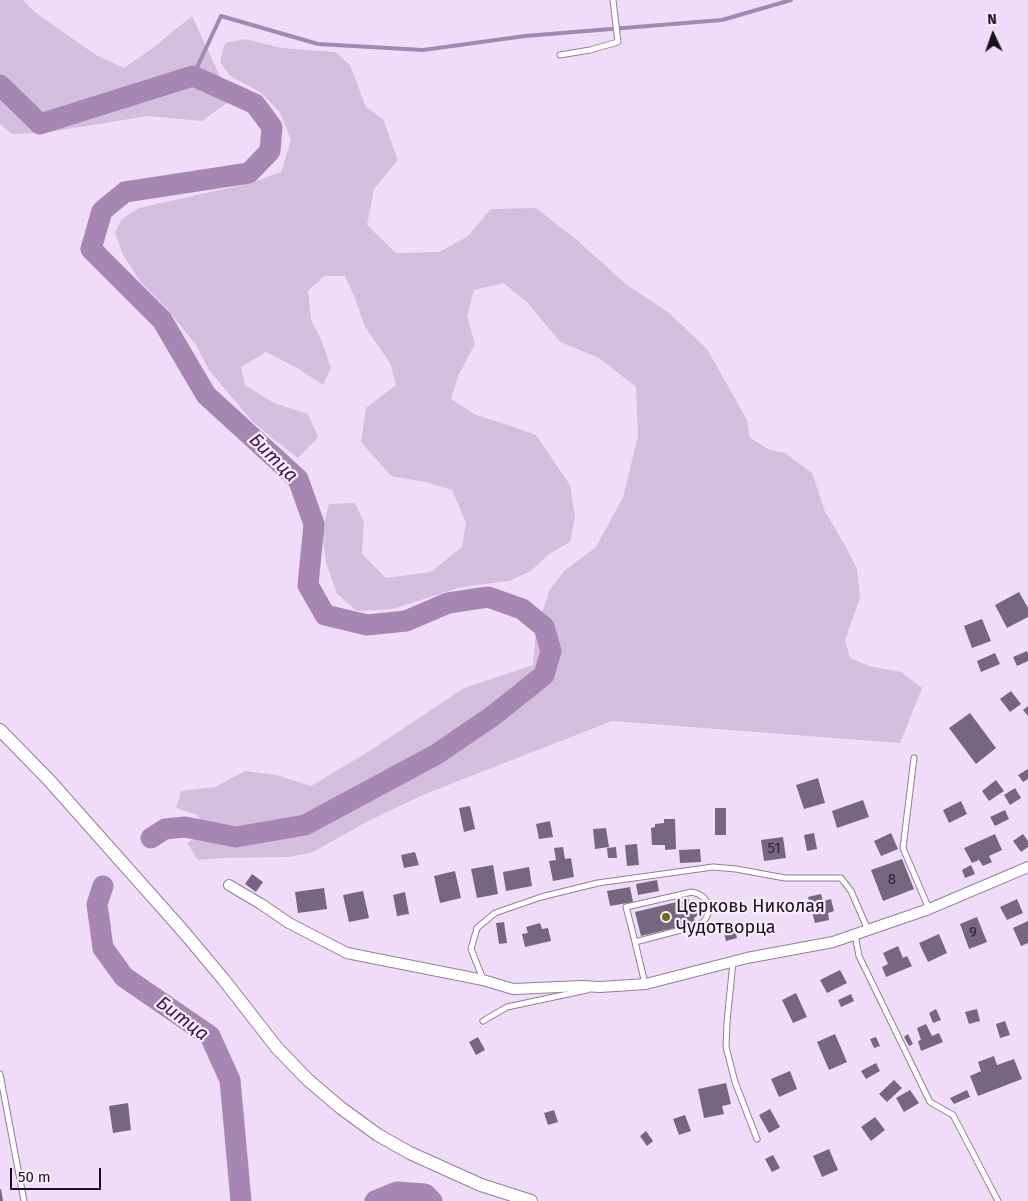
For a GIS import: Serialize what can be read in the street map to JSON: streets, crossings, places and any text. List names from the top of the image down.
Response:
{
  "water": ["Битца"],
  "places": ["Церковь Николая Чудотворца"],
  "house_numbers": ["51", "8", "9"],
  "scale_bar": "50 m",
  "north": "top"
}
